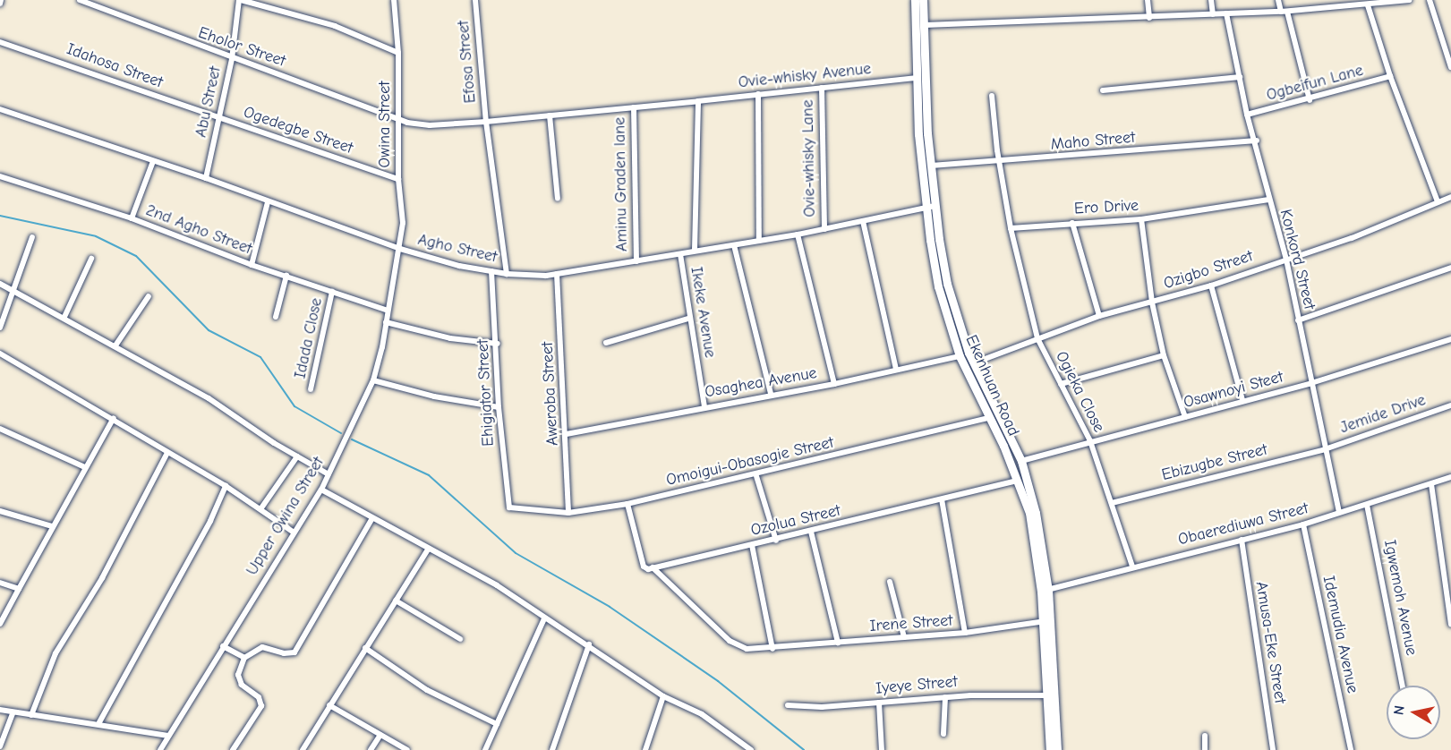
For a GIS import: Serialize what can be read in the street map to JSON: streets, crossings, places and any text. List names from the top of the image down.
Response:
{
  "streets": {
    "main road": ["Ekenhuan Road"],
    "street": [
      "Eholor Street",
      "Efosa Street",
      "Idahosa Street",
      "Ovie-whisky Avenue",
      "Ogbeifun Lane",
      "Abu Street",
      "Owina Street",
      "Ogedegbe Street",
      "Maho Street",
      "Ovie-whisky Lane",
      "Aminu Graden lane",
      "Ero Drive",
      "2nd Agho Street",
      "Agho Street",
      "Konkord Street",
      "Ozigbo Street",
      "Ikeke Avenue",
      "Idada Close",
      "Osaghea Avenue",
      "Osawnoyi Steet",
      "Ogieka Close",
      "Ehigiator Street",
      "Aweroba Street",
      "Jemide Drive",
      "Omoigui-Obasogie Street",
      "Ebizugbe Street",
      "Upper Owina Street",
      "Ozolua Street",
      "Obaerediuwa Street",
      "Igwemoh Avenue",
      "Irene Street",
      "Idemudia Avenue",
      "Amusa-Eke Street",
      "Iyeye Street"
    ]
  },
  "crossings": [
    ["Eholor Street", "Efosa Street"],
    ["Eholor Street", "Ovie-whisky Avenue"],
    ["Eholor Street", "Abu Street"],
    ["Eholor Street", "Owina Street"],
    ["Efosa Street", "Ovie-whisky Avenue"],
    ["Efosa Street", "Agho Street"],
    ["Idahosa Street", "Abu Street"],
    ["Idahosa Street", "Ogedegbe Street"],
    ["Ovie-whisky Avenue", "Ovie-whisky Lane"],
    ["Ovie-whisky Avenue", "Aminu Graden lane"],
    ["Ovie-whisky Avenue", "Ekenhuan Road"],
    ["Ogbeifun Lane", "Konkord Street"],
    ["Abu Street", "Ogedegbe Street"],
    ["Abu Street", "Agho Street"],
    ["Owina Street", "Ogedegbe Street"],
    ["Owina Street", "Agho Street"],
    ["Owina Street", "Upper Owina Street"],
    ["Maho Street", "Konkord Street"],
    ["Maho Street", "Ekenhuan Road"],
    ["Ovie-whisky Lane", "Agho Street"],
    ["Aminu Graden lane", "Agho Street"],
    ["Ero Drive", "Konkord Street"],
    ["Ero Drive", "Ogieka Close"],
    ["2nd Agho Street", "Idada Close"],
    ["2nd Agho Street", "Upper Owina Street"],
    ["Agho Street", "Ikeke Avenue"],
    ["Agho Street", "Ekenhuan Road"],
    ["Agho Street", "Ehigiator Street"],
    ["Agho Street", "Aweroba Street"],
    ["Agho Street", "Upper Owina Street"],
    ["Konkord Street", "Ozigbo Street"],
    ["Konkord Street", "Osawnoyi Steet"],
    ["Konkord Street", "Jemide Drive"],
    ["Konkord Street", "Ebizugbe Street"],
    ["Konkord Street", "Obaerediuwa Street"],
    ["Ozigbo Street", "Ekenhuan Road"],
    ["Ozigbo Street", "Ogieka Close"],
    ["Ikeke Avenue", "Osaghea Avenue"],
    ["Osaghea Avenue", "Ekenhuan Road"],
    ["Osaghea Avenue", "Aweroba Street"],
    ["Ekenhuan Road", "Osawnoyi Steet"],
    ["Ekenhuan Road", "Omoigui-Obasogie Street"],
    ["Ekenhuan Road", "Ozolua Street"],
    ["Ekenhuan Road", "Obaerediuwa Street"],
    ["Ekenhuan Road", "Irene Street"],
    ["Ekenhuan Road", "Iyeye Street"],
    ["Osawnoyi Steet", "Ogieka Close"],
    ["Ogieka Close", "Ebizugbe Street"],
    ["Ogieka Close", "Obaerediuwa Street"],
    ["Ehigiator Street", "Omoigui-Obasogie Street"],
    ["Aweroba Street", "Omoigui-Obasogie Street"],
    ["Jemide Drive", "Ebizugbe Street"],
    ["Ozolua Street", "Irene Street"],
    ["Obaerediuwa Street", "Igwemoh Avenue"],
    ["Obaerediuwa Street", "Idemudia Avenue"],
    ["Obaerediuwa Street", "Amusa-Eke Street"]
  ],
  "north": "left"
}
